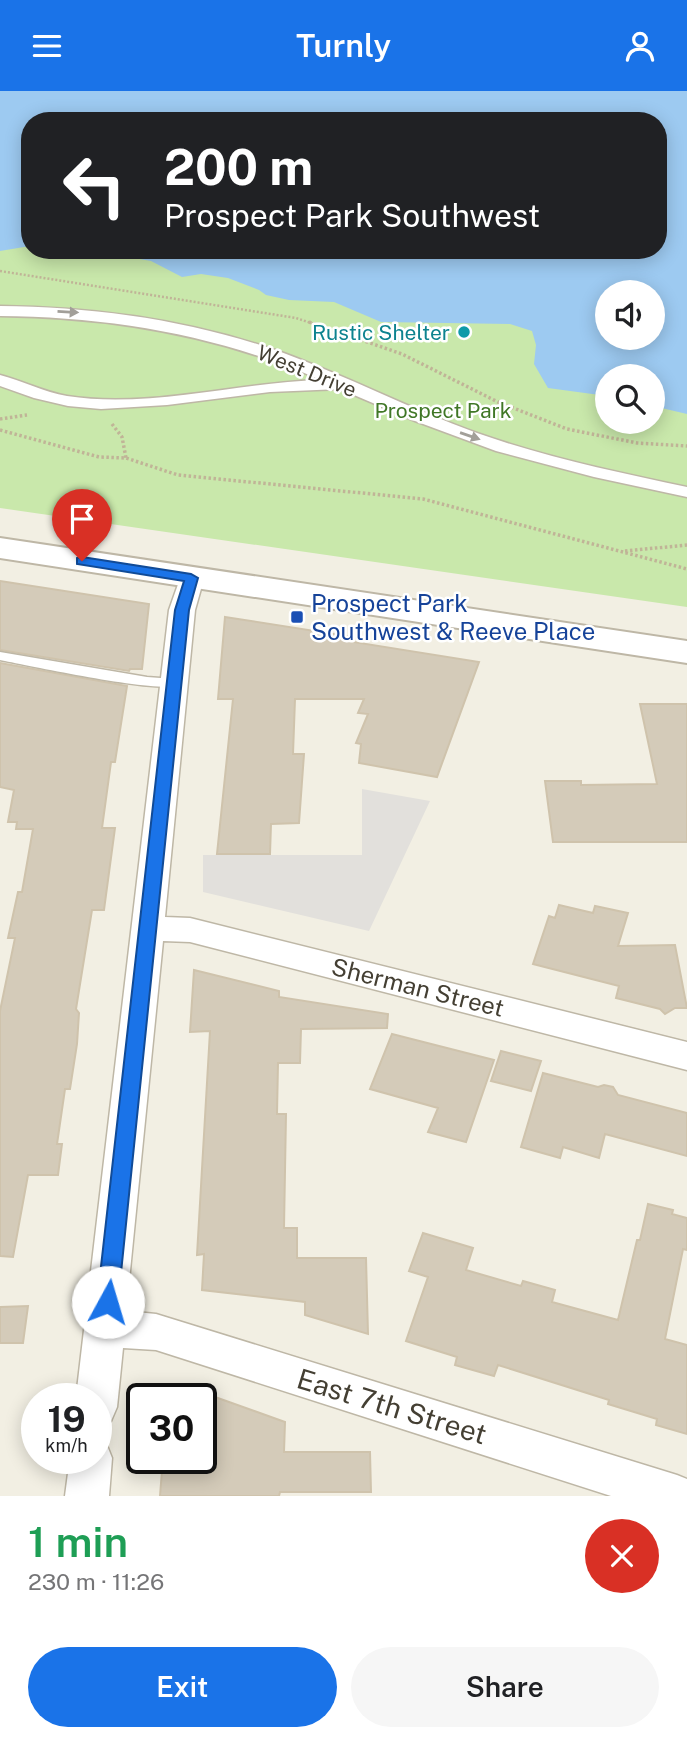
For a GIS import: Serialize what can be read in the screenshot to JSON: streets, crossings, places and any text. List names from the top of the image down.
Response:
{
  "streets": {
    "street": ["West Drive", "Sherman Street", "East 7th Street"]
  },
  "parks": ["Prospect Park"],
  "places": {
    "other": ["Rustic Shelter"],
    "transit": ["Prospect Park Southwest & Reeve Place"]
  },
  "page": {
    "header": "Turnly",
    "turn": ["200 m", "Prospect Park Southwest"],
    "speed": "19 km/h",
    "limit": "30",
    "heading": ["1 min", "230 m · 11:26"],
    "buttons": ["Exit", "Share"]
  }
}
